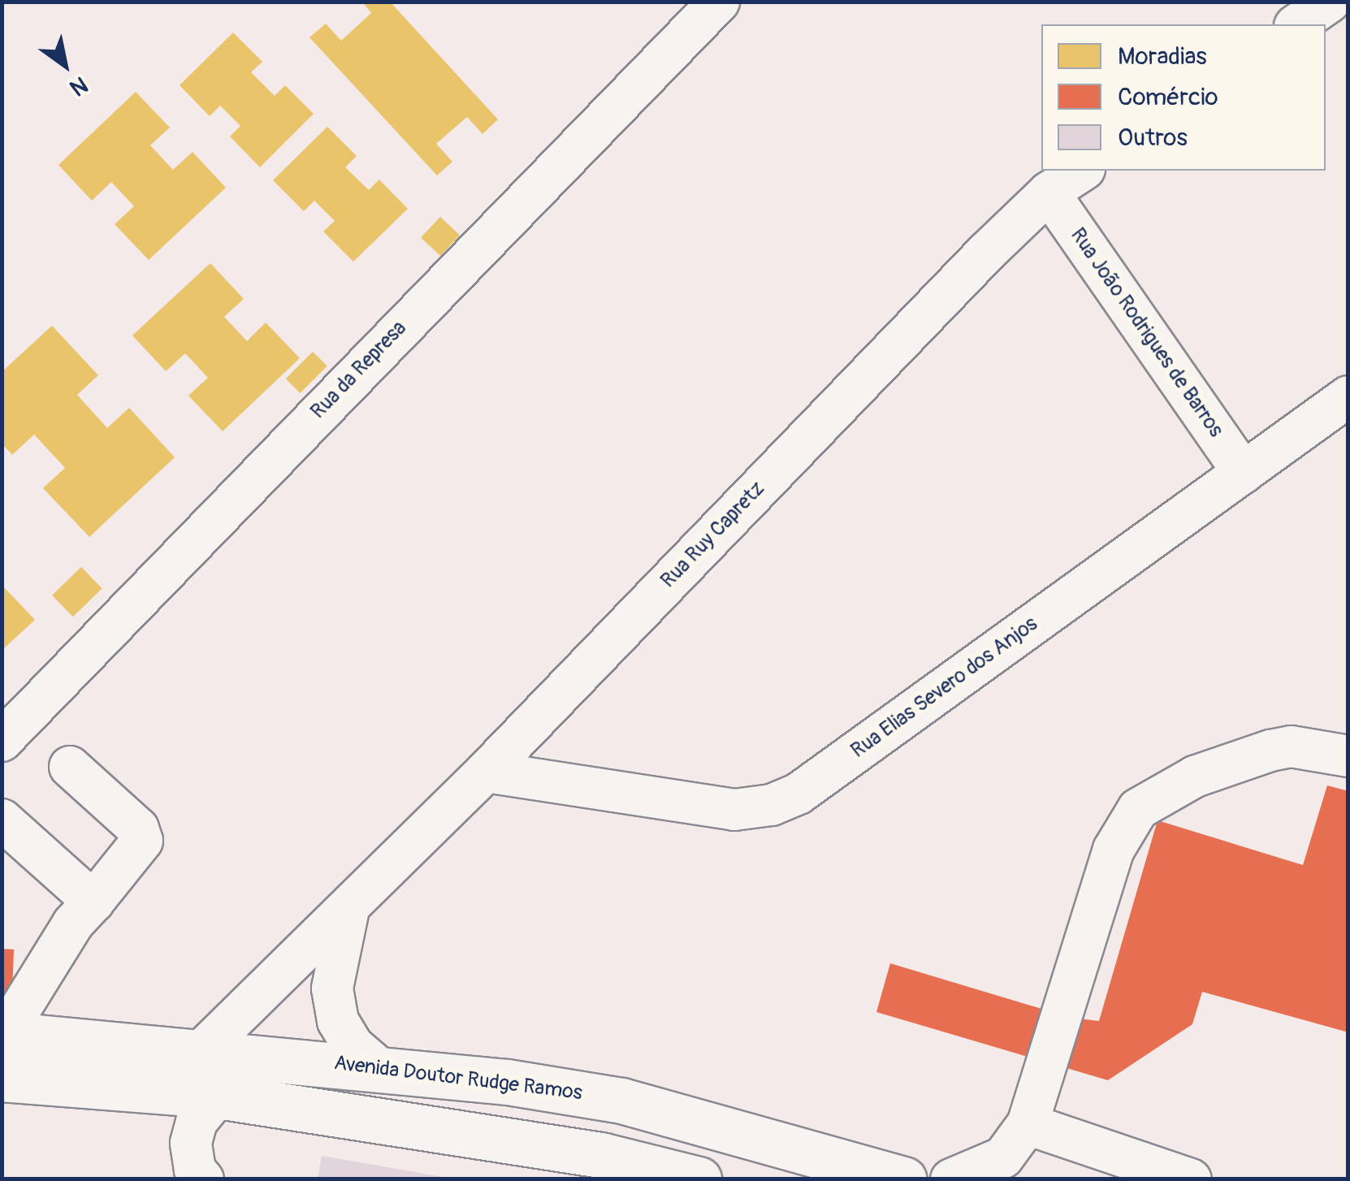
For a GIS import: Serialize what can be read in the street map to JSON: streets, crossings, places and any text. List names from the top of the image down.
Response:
{
  "streets": {
    "main road": ["Avenida Doutor Rudge Ramos"],
    "street": [
      "Rua João Rodrigues de Barros",
      "Rua da Represa",
      "Rua Ruy Capretz",
      "Rua Elias Severo dos Anjos"
    ]
  },
  "crossings": [
    ["Rua João Rodrigues de Barros", "Rua Ruy Capretz"],
    ["Rua João Rodrigues de Barros", "Rua Elias Severo dos Anjos"],
    ["Rua Ruy Capretz", "Rua Elias Severo dos Anjos"],
    ["Rua Ruy Capretz", "Avenida Doutor Rudge Ramos"]
  ],
  "legend": ["Moradias", "Comércio", "Outros"],
  "north": "bottom right"
}
